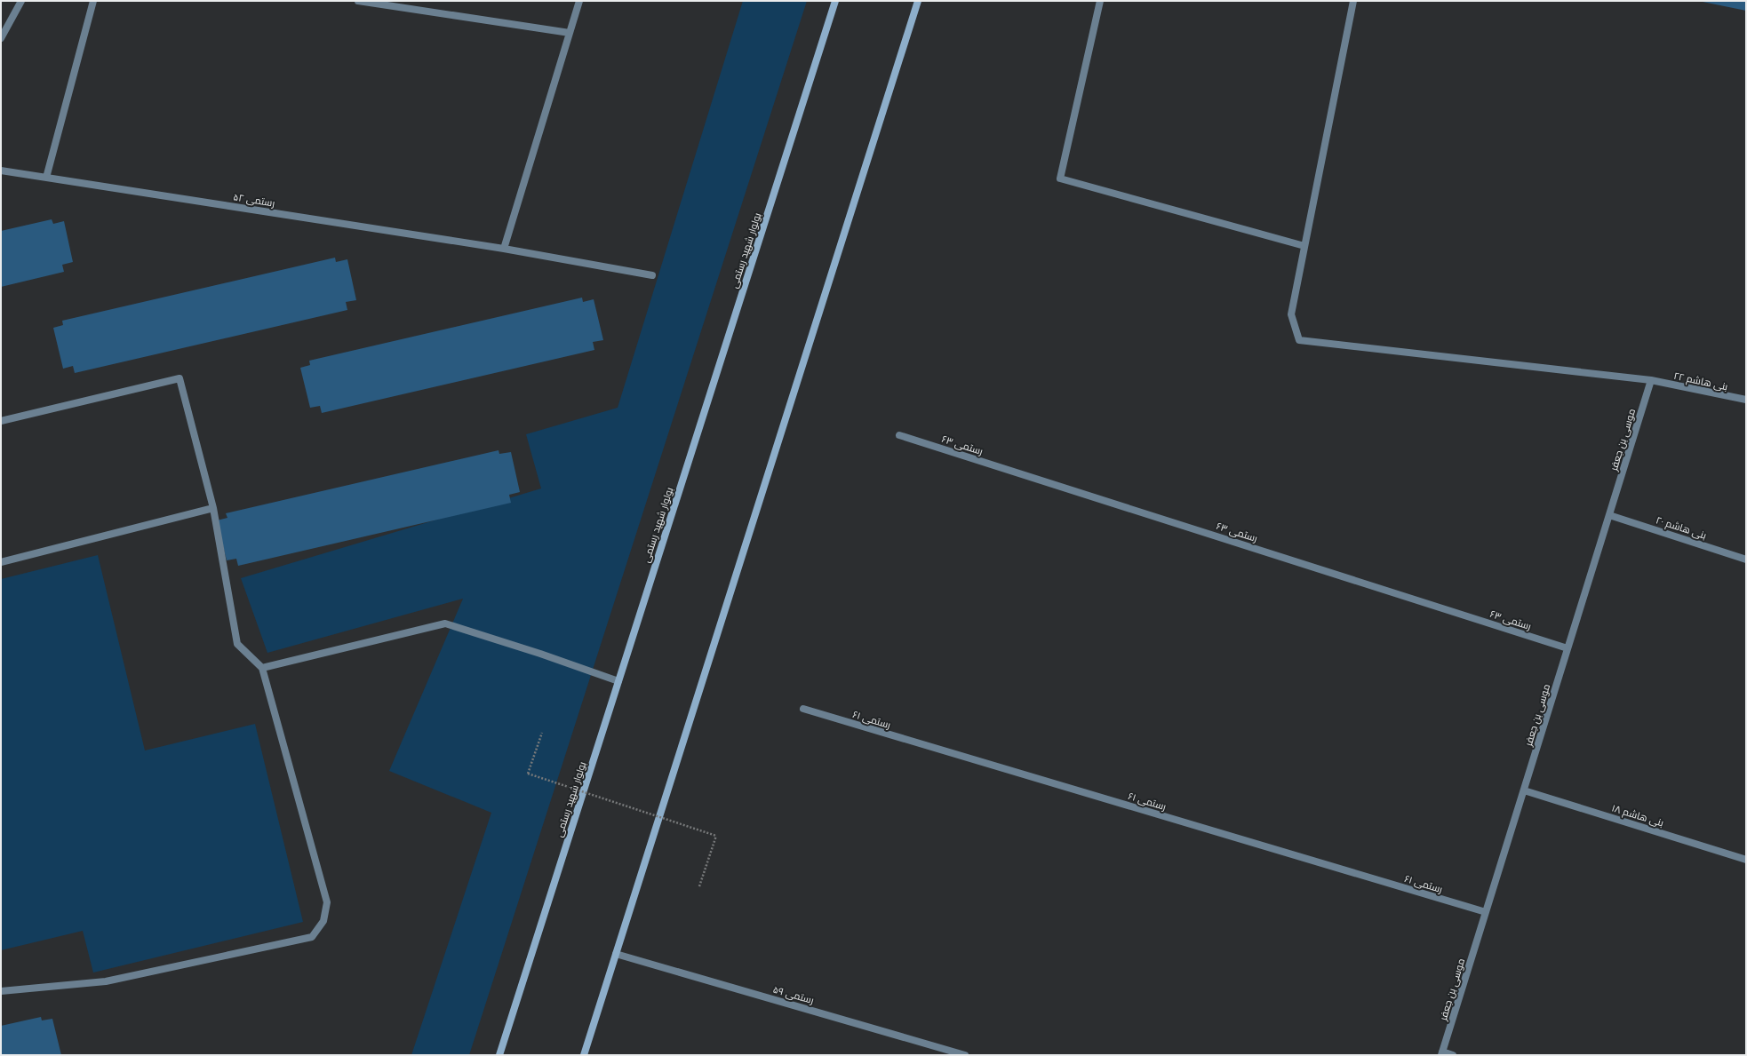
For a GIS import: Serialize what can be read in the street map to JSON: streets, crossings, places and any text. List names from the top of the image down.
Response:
{
  "streets": {
    "main road": ["بولوار شهید رستمی"],
    "street": [
      "رستمی ۵۲",
      "بنی هاشم ۲۲",
      "موسی بن جعفر",
      "رستمی ۶۳",
      "بنی هاشم ۲۰",
      "رستمی ۶۱",
      "بنی هاشم ۱۸",
      "رستمی ۵۹"
    ]
  },
  "crossings": [
    ["بنی هاشم ۲۲", "موسی بن جعفر"],
    ["موسی بن جعفر", "رستمی ۶۳"],
    ["موسی بن جعفر", "بنی هاشم ۲۰"],
    ["موسی بن جعفر", "رستمی ۶۱"],
    ["موسی بن جعفر", "بنی هاشم ۱۸"]
  ]
}
